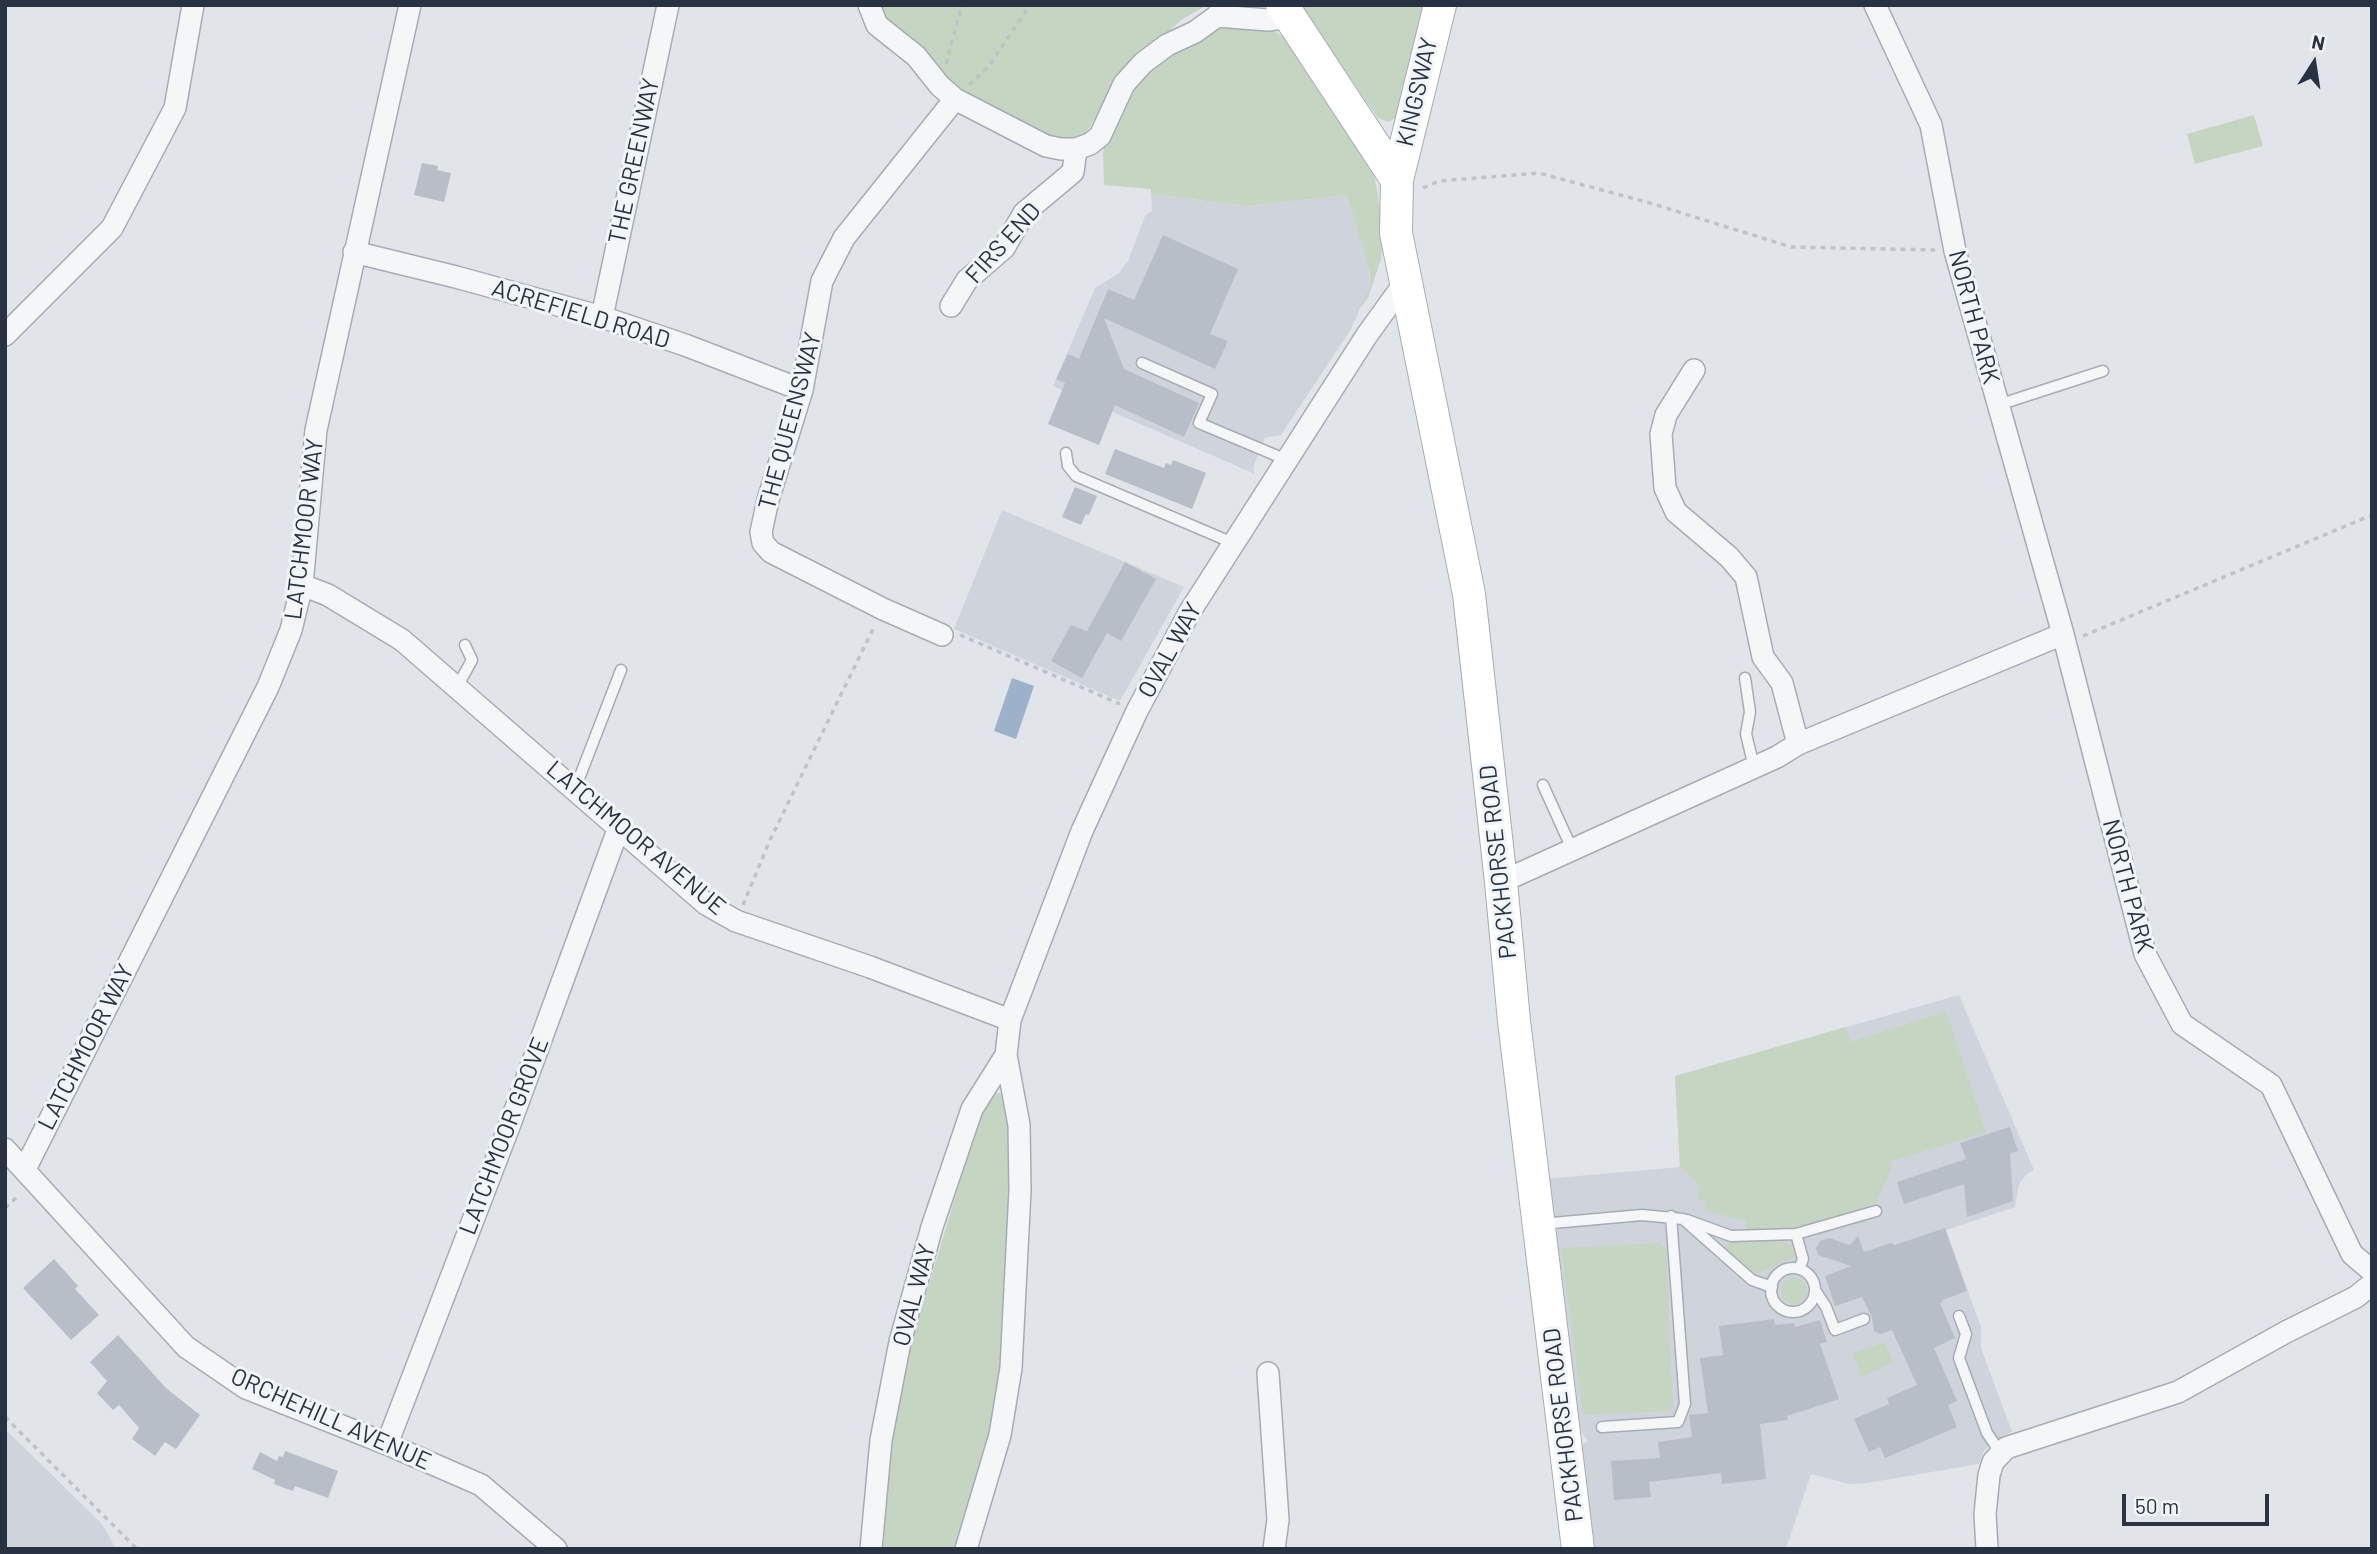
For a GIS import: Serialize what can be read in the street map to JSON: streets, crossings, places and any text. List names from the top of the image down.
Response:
{
  "streets": {
    "main road": ["KINGSWAY", "PACKHORSE ROAD"],
    "street": [
      "THE GREENWAY",
      "FIRS END",
      "ACREFIELD ROAD",
      "NORTH PARK",
      "THE QUEENSWAY",
      "LATCHMOOR WAY",
      "OVAL WAY",
      "LATCHMOOR AVENUE",
      "LATCHMOOR GROVE",
      "ORCHEHILL AVENUE"
    ]
  },
  "crossings": [
    ["KINGSWAY", "PACKHORSE ROAD"],
    ["THE GREENWAY", "ACREFIELD ROAD"],
    ["ACREFIELD ROAD", "THE QUEENSWAY"],
    ["ACREFIELD ROAD", "LATCHMOOR WAY"],
    ["LATCHMOOR WAY", "LATCHMOOR AVENUE"],
    ["LATCHMOOR WAY", "ORCHEHILL AVENUE"],
    ["OVAL WAY", "LATCHMOOR AVENUE"],
    ["OVAL WAY", "PACKHORSE ROAD"],
    ["LATCHMOOR AVENUE", "LATCHMOOR GROVE"],
    ["LATCHMOOR GROVE", "ORCHEHILL AVENUE"]
  ],
  "scale_bar": "50 m",
  "north": "top"
}
